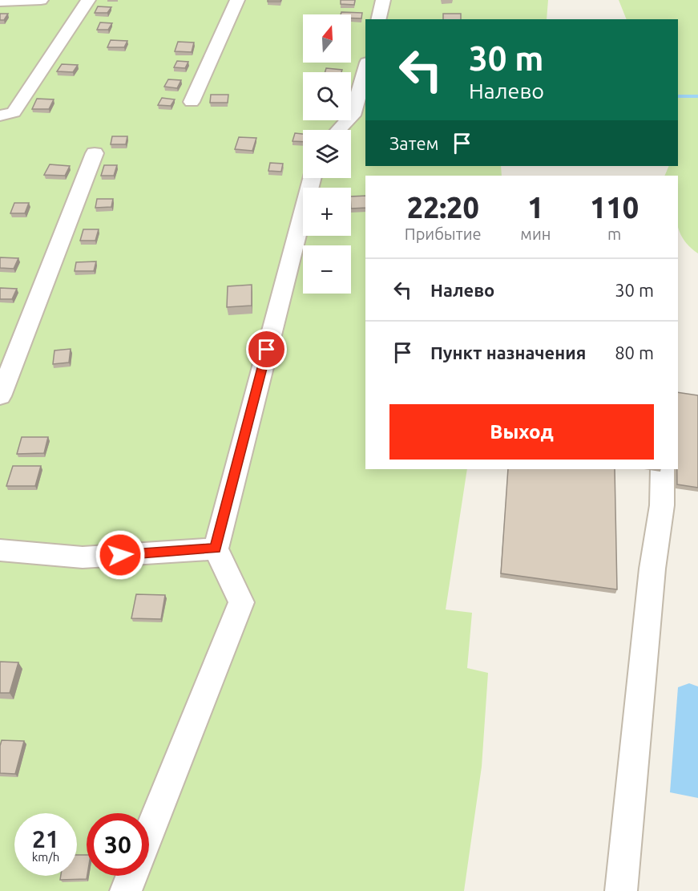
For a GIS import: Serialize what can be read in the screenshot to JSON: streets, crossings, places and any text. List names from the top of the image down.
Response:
{
  "north": "top",
  "page": {
    "map_buttons": ["+", "−"],
    "turn": ["30 m", "Налево"],
    "then": "Затем",
    "eta": [
      "22:20",
      "Прибытие",
      "1",
      "мин",
      "110",
      "m"
    ],
    "list": [
      {
        "name": "Налево",
        "value": "30 m"
      },
      {
        "name": "Пункт назначения",
        "value": "80 m"
      }
    ],
    "buttons": "Выход",
    "speed": "21 km/h",
    "limit": "30"
  }
}
